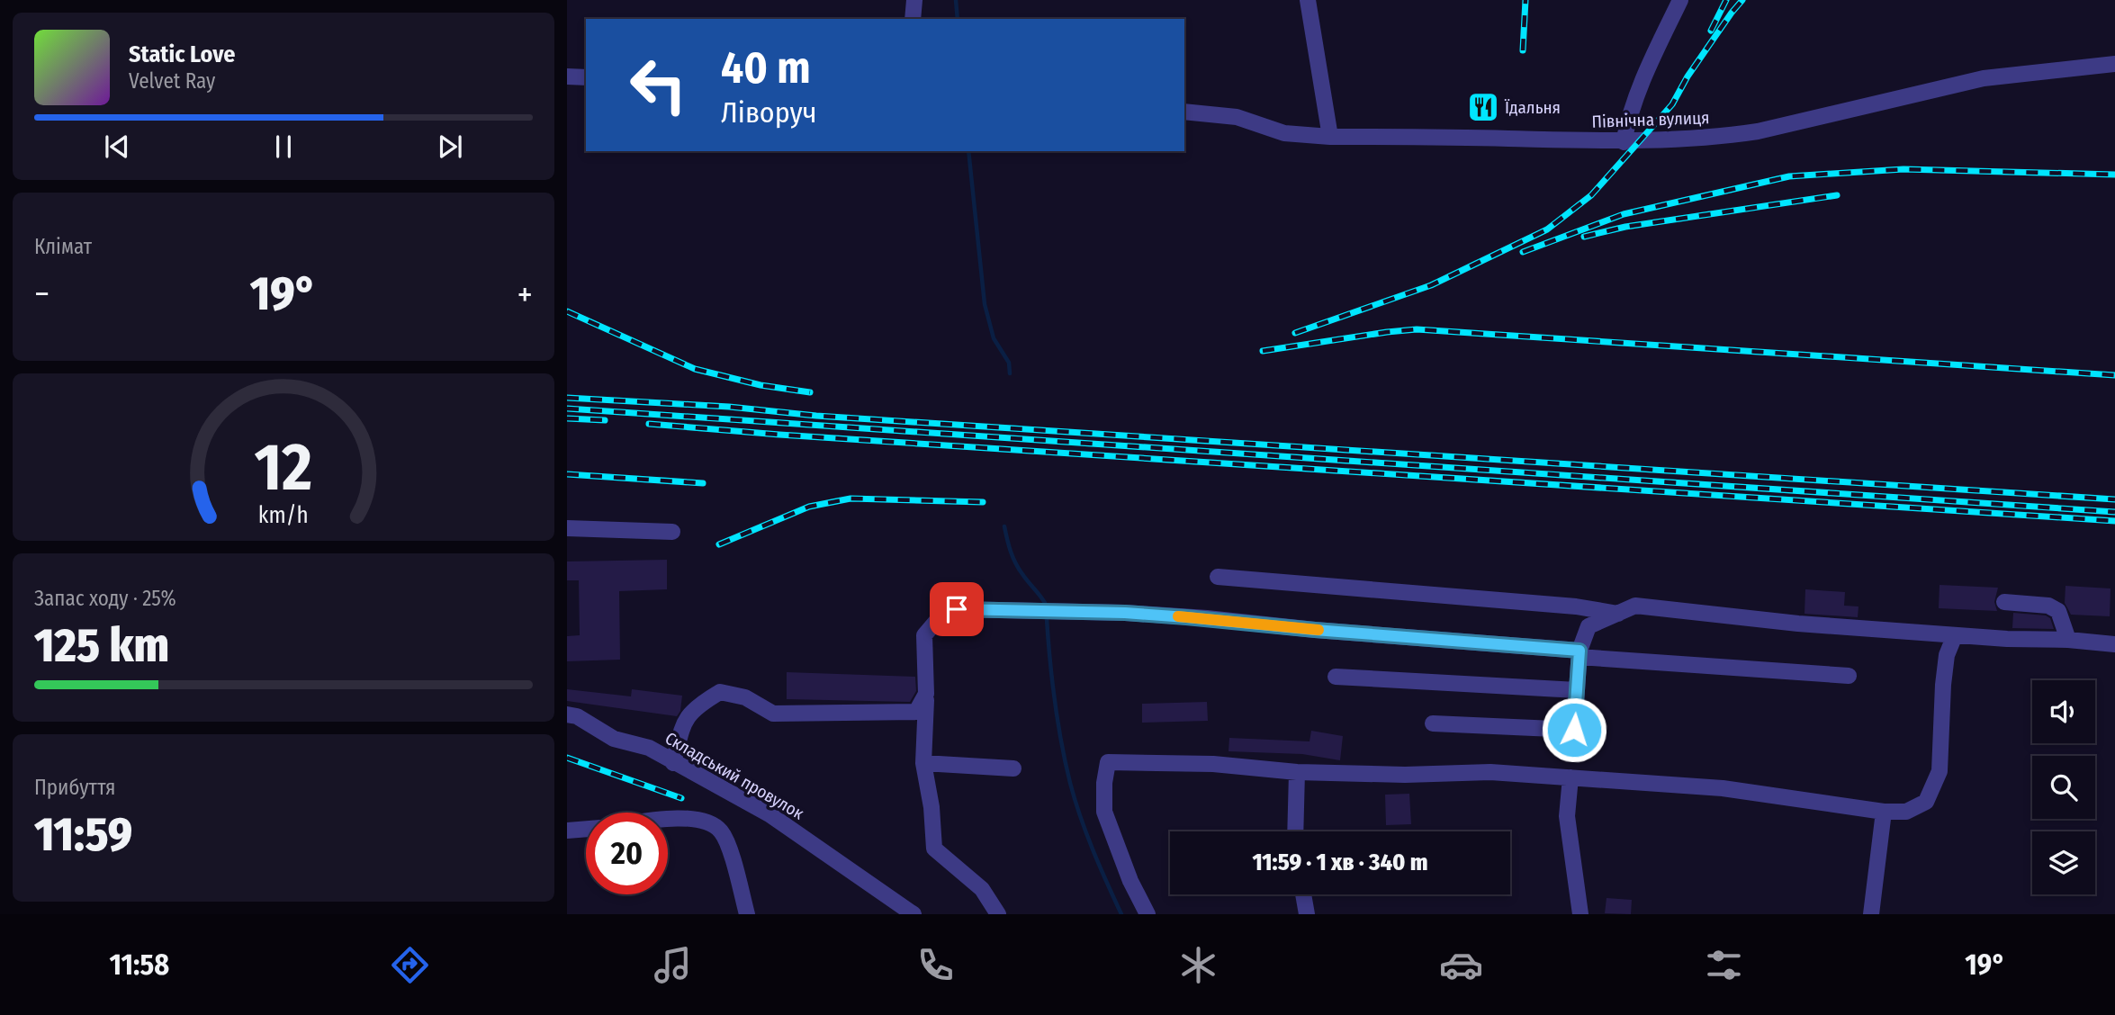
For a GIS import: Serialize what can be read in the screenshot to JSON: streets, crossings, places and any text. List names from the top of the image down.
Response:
{
  "streets": {
    "street": ["Північна вулиця", "Складський провулок"]
  },
  "places": {
    "restaurant": ["Їдальня"]
  },
  "page": {
    "turn": ["40 m", "Ліворуч"],
    "song": ["Static Love", "Velvet Ray"],
    "tile": [
      "Клімат",
      ["Запас ходу · 25%", "125 km"],
      ["Прибуття", "11:59"]
    ],
    "heat": ["−", "19°", "+"],
    "limit": "20",
    "trip": "11:59 · 1 хв · 340 m",
    "tabs": ["11:58", "19°"],
    "gauge": ["12", "km/h"]
  }
}
